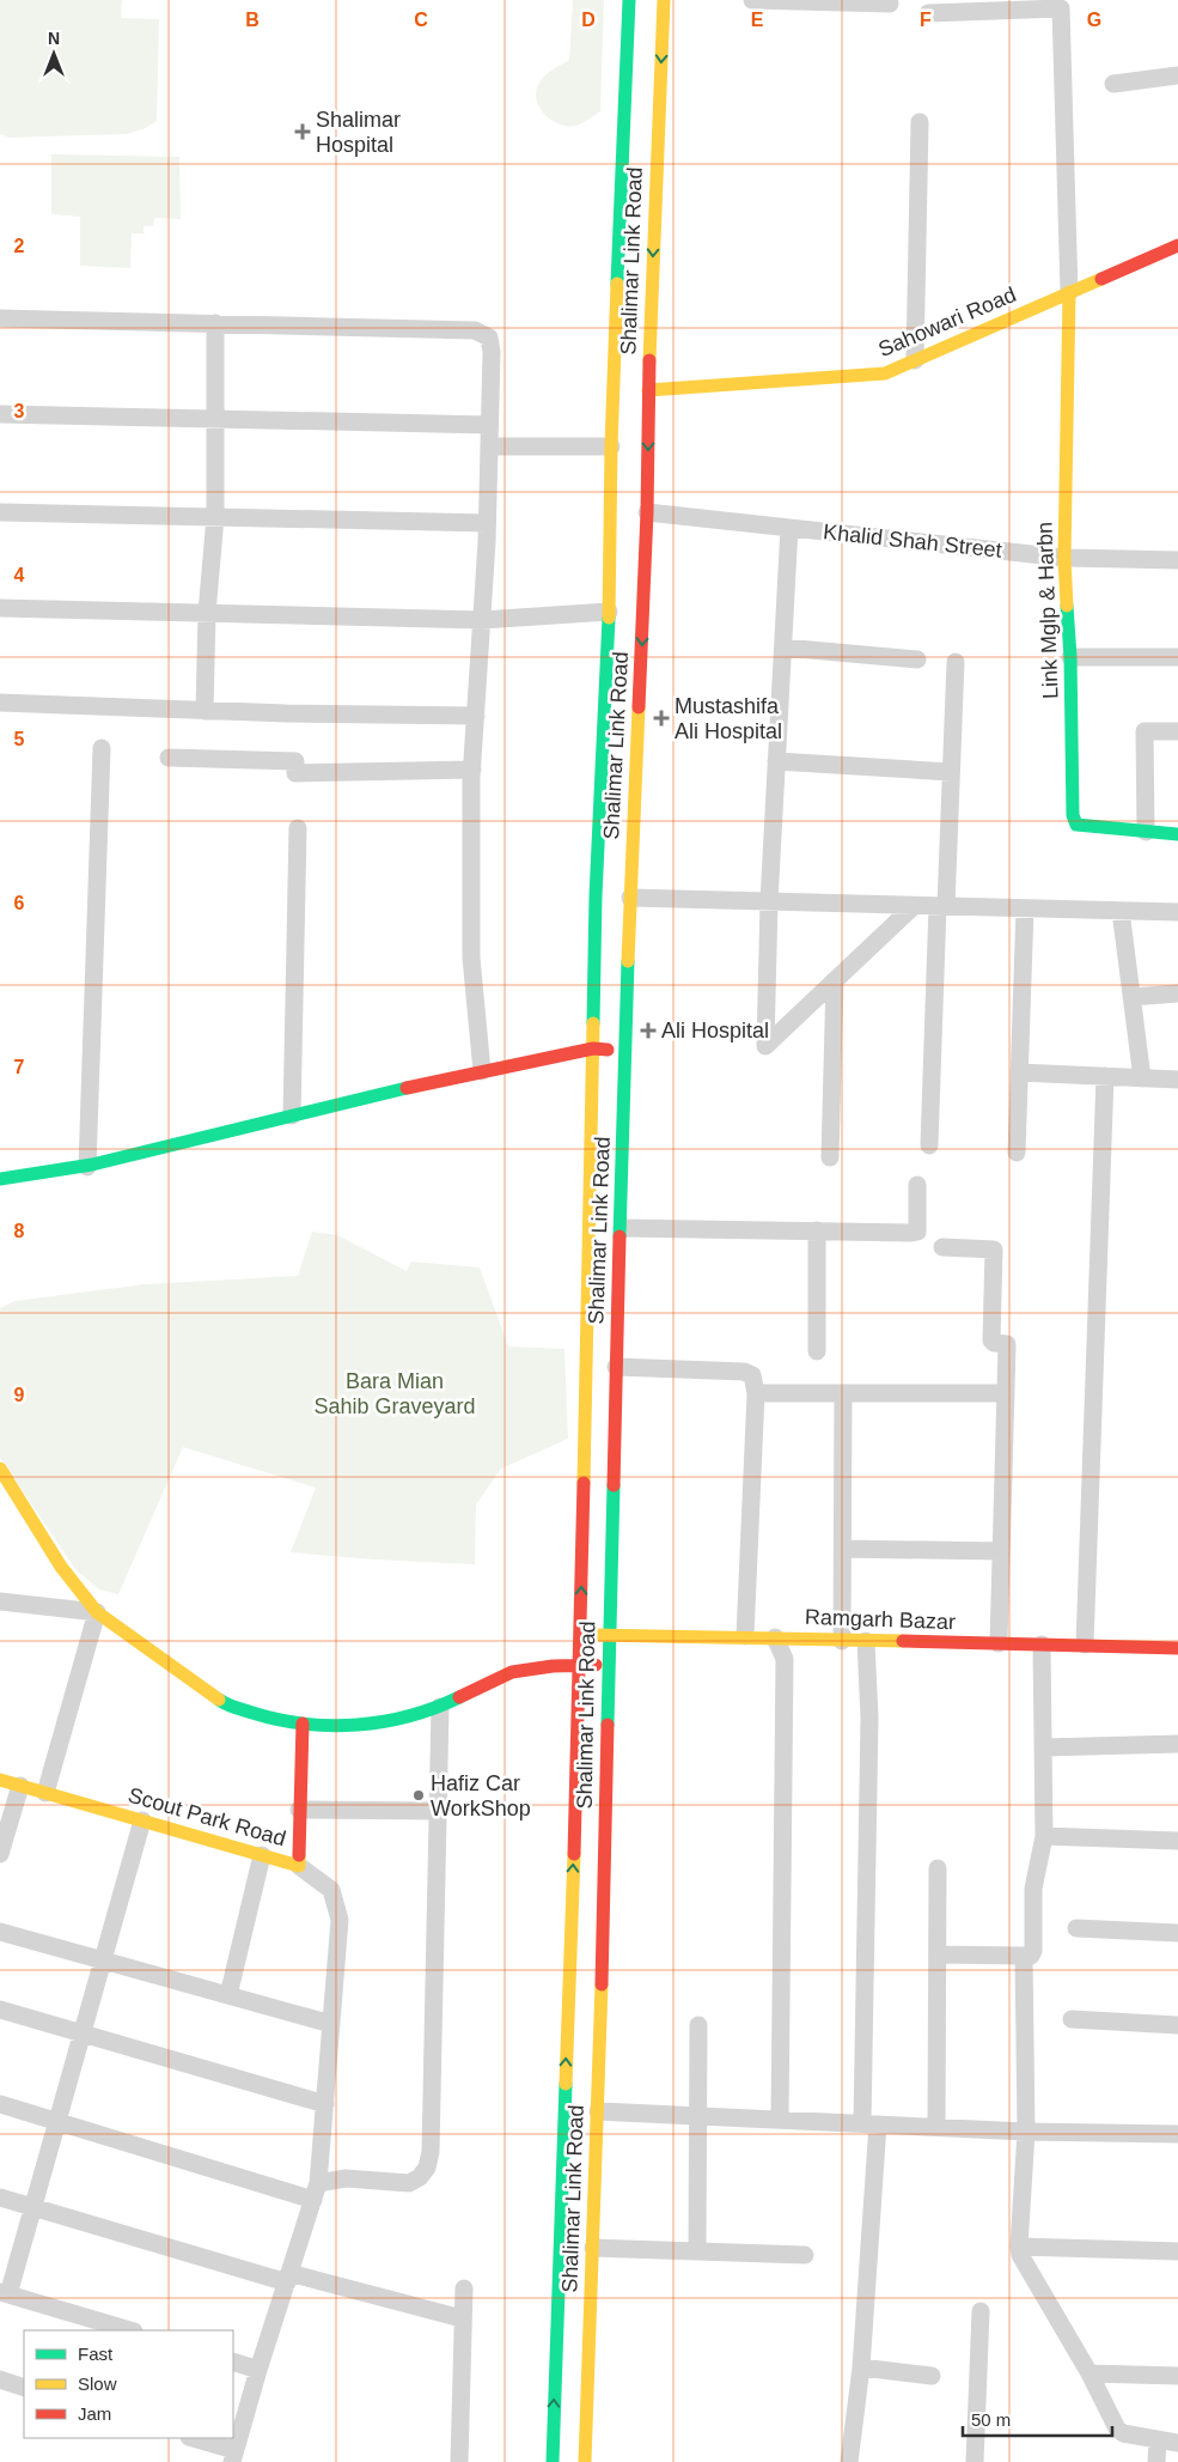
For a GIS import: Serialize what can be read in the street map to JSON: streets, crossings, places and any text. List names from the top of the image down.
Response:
{
  "streets": {
    "main road": [
      "Shalimar Link Road",
      "Sahowari Road",
      "Link Mglp & Harbn",
      "Ramgarh Bazar",
      "Scout Park Road"
    ],
    "street": ["Khalid Shah Street"]
  },
  "crossings": [
    ["Shalimar Link Road", "Sahowari Road"],
    ["Shalimar Link Road", "Khalid Shah Street"],
    ["Shalimar Link Road", "Ramgarh Bazar"],
    ["Sahowari Road", "Link Mglp & Harbn"],
    ["Khalid Shah Street", "Link Mglp & Harbn"]
  ],
  "parks": ["Bara Mian Sahib Graveyard"],
  "places": {
    "health": ["Shalimar Hospital", "Mustashifa Ali Hospital", "Ali Hospital"],
    "other": ["Hafiz Car WorkShop"]
  },
  "legend": ["Fast", "Slow", "Jam"],
  "scale_bar": "50 m",
  "north": "top",
  "grid": {
    "columns": [
      "B",
      "C",
      "D",
      "E",
      "F",
      "G"
    ],
    "rows": [
      "2",
      "3",
      "4",
      "5",
      "6",
      "7",
      "8",
      "9"
    ]
  }
}
